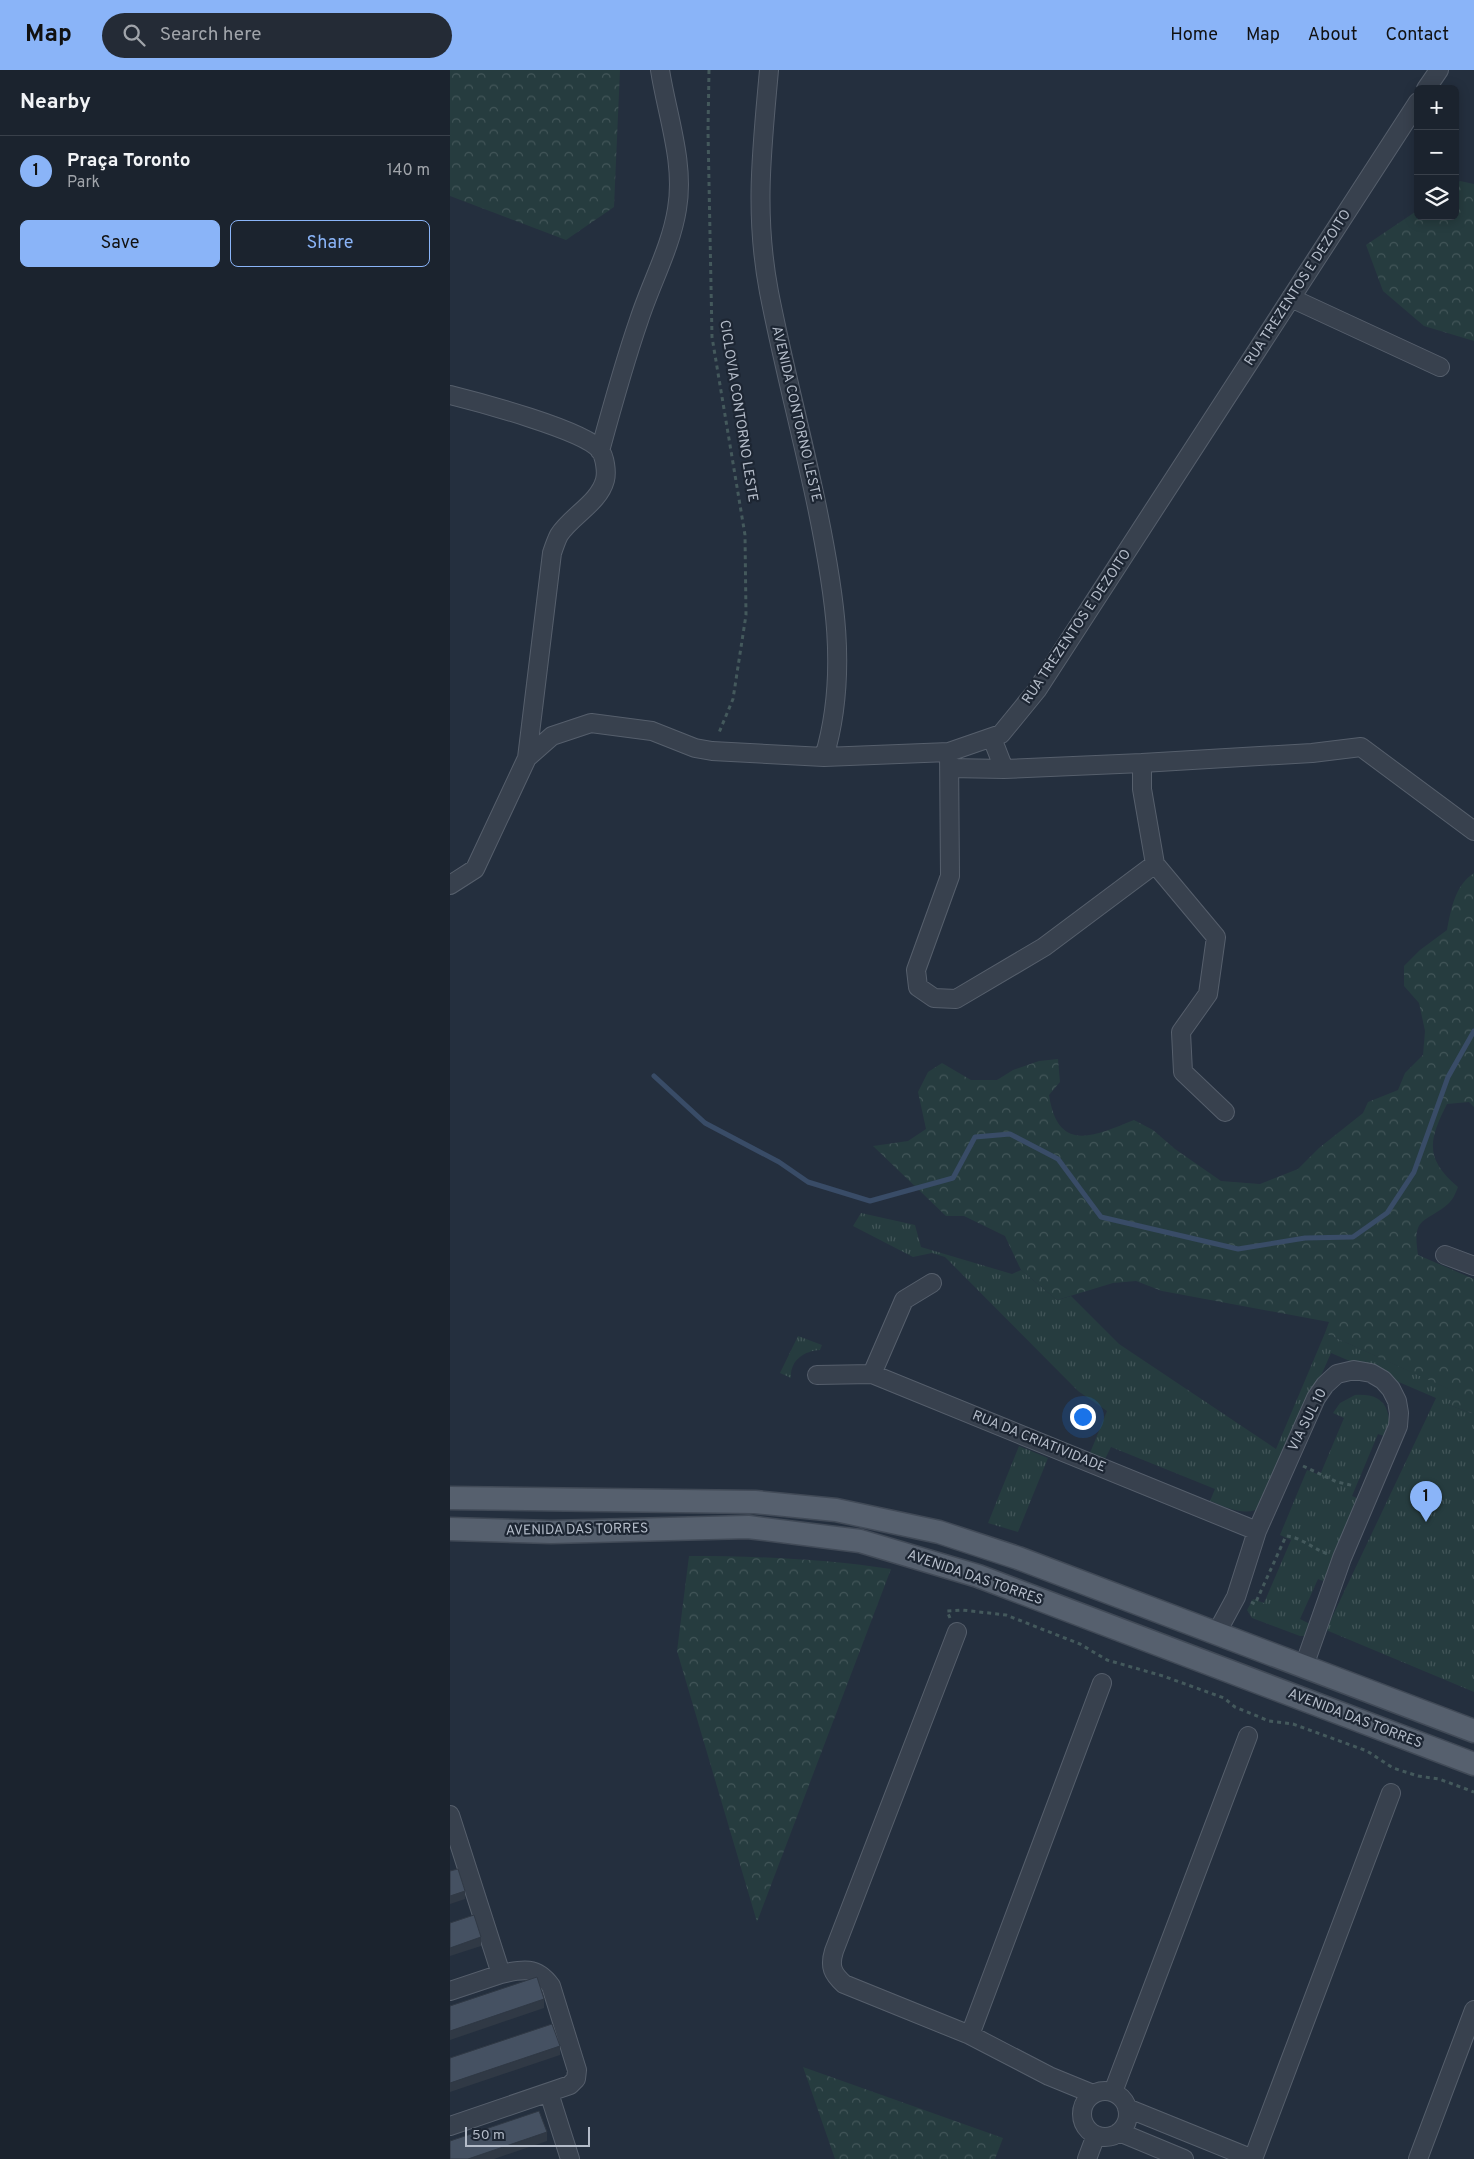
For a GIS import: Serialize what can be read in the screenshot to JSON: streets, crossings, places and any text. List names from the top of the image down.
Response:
{
  "streets": {
    "main road": ["AVENIDA DAS TORRES"],
    "street": [
      "RUA TREZENTOS E DEZOITO",
      "AVENIDA CONTORNO LESTE",
      "VIA SUL 10",
      "RUA DA CRIATIVIDADE"
    ],
    "path": ["CICLOVIA CONTORNO LESTE"]
  },
  "crossings": [
    ["RUA TREZENTOS E DEZOITO", "CICLOVIA CONTORNO LESTE"],
    ["RUA TREZENTOS E DEZOITO", "AVENIDA CONTORNO LESTE"],
    ["VIA SUL 10", "RUA DA CRIATIVIDADE"],
    ["VIA SUL 10", "AVENIDA DAS TORRES"]
  ],
  "scale_bar": "50 m",
  "page": {
    "header": "Map",
    "search": "Search here",
    "nav": [
      "Home",
      "Map",
      "About",
      "Contact"
    ],
    "heading": "Nearby",
    "map_buttons": ["+", "−"],
    "list": [
      {
        "mark": "1",
        "name": "Praça Toronto",
        "note": "Park",
        "value": "140 m"
      }
    ],
    "buttons": ["Save", "Share"],
    "pins": "1",
    "scale": "50 m"
  }
}
